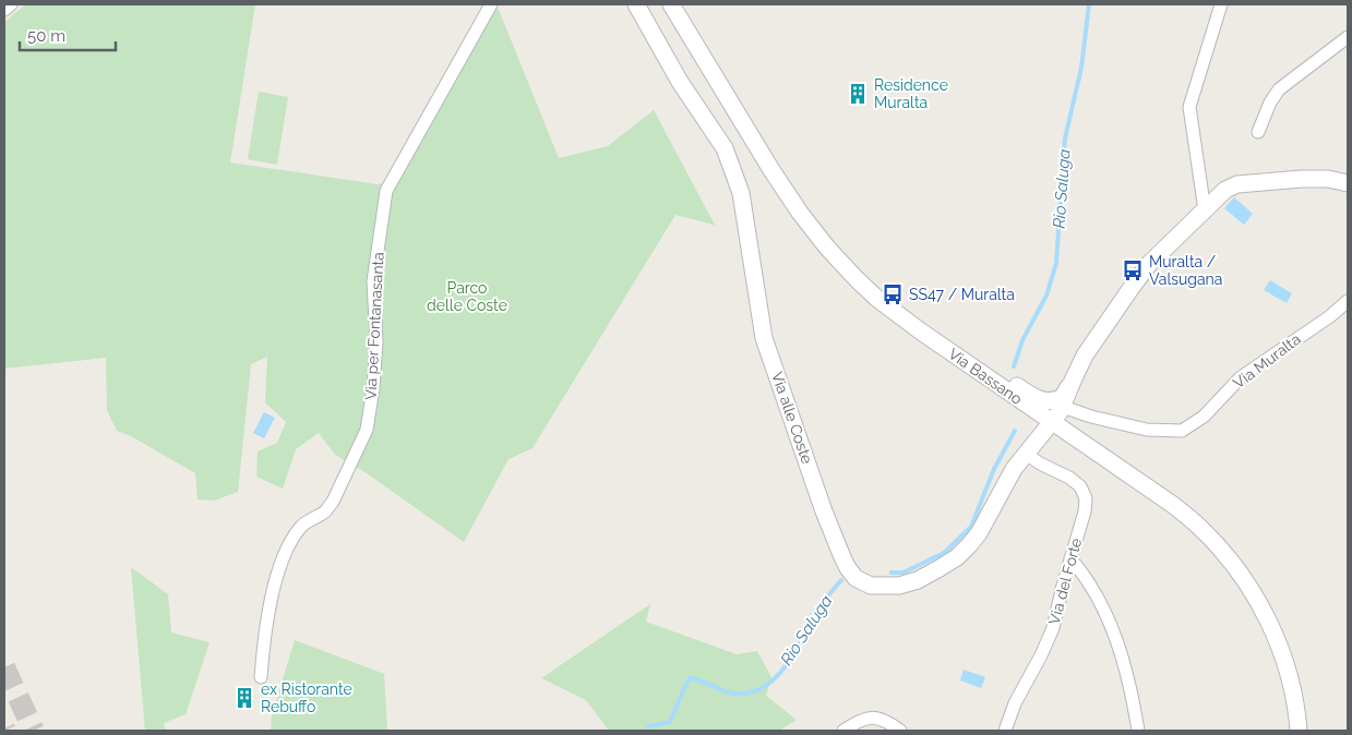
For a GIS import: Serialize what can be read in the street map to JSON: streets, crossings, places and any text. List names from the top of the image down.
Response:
{
  "streets": {
    "street": [
      "Via per Fontanasanta",
      "Via Muralta",
      "Via Bassano",
      "Via alle Coste",
      "Via del Forte"
    ]
  },
  "crossings": [
    ["Via Bassano", "Via alle Coste"],
    ["Via alle Coste", "Via del Forte"]
  ],
  "water": ["Rio Saluga"],
  "parks": ["Parco delle Coste"],
  "places": {
    "building": ["Residence Muralta", "ex Ristorante Rebuffo"],
    "bus stop": ["Muralta / Valsugana", "SS47 / Muralta"]
  },
  "scale_bar": "50 m"
}
